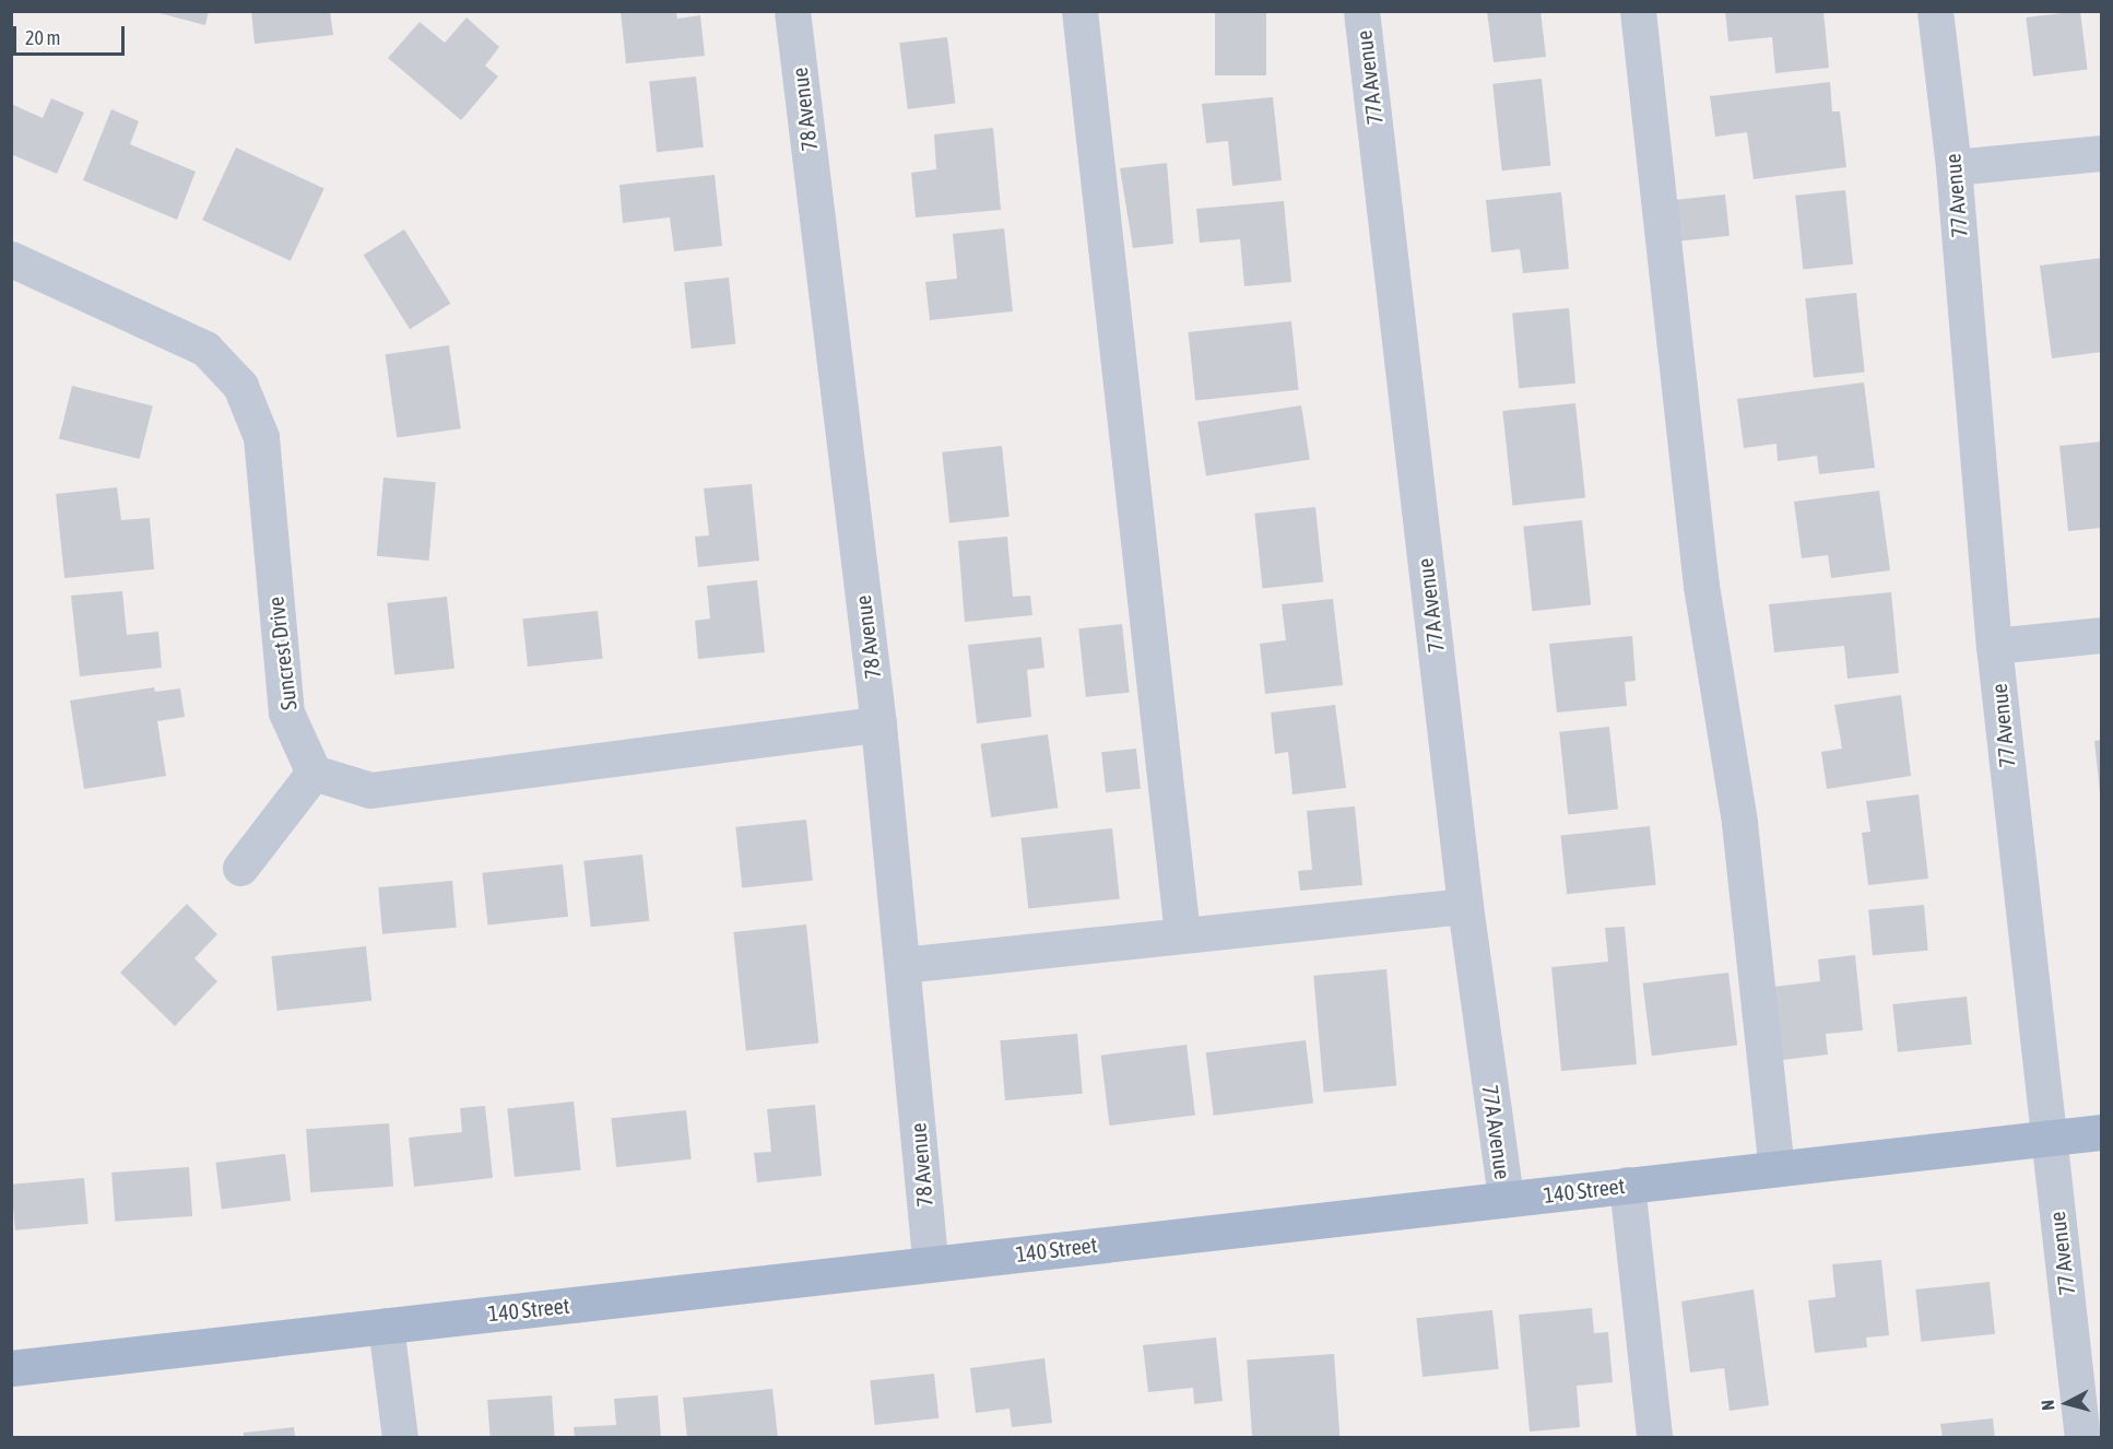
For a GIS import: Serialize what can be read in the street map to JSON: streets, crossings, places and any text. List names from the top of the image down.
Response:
{
  "streets": {
    "main road": ["140 Street"],
    "street": [
      "77A Avenue",
      "78 Avenue",
      "77 Avenue",
      "Suncrest Drive"
    ]
  },
  "crossings": [
    ["77A Avenue", "140 Street"],
    ["78 Avenue", "140 Street"],
    ["77 Avenue", "140 Street"]
  ],
  "scale_bar": "20 m",
  "north": "left"
}
